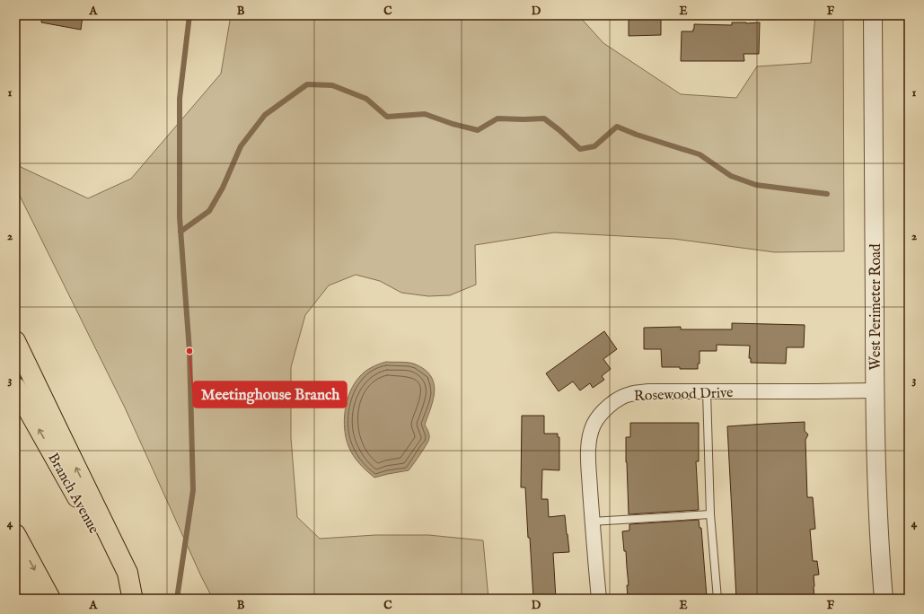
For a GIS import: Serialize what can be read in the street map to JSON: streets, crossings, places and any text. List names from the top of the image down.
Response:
{
  "streets": {
    "highway": ["Branch Avenue"],
    "street": ["West Perimeter Road", "Rosewood Drive"]
  },
  "crossings": [
    ["West Perimeter Road", "Rosewood Drive"]
  ],
  "places": ["Meetinghouse Branch"],
  "grid": {
    "columns": [
      "A",
      "B",
      "C",
      "D",
      "E",
      "F"
    ],
    "rows": [
      "1",
      "2",
      "3",
      "4"
    ]
  }
}
